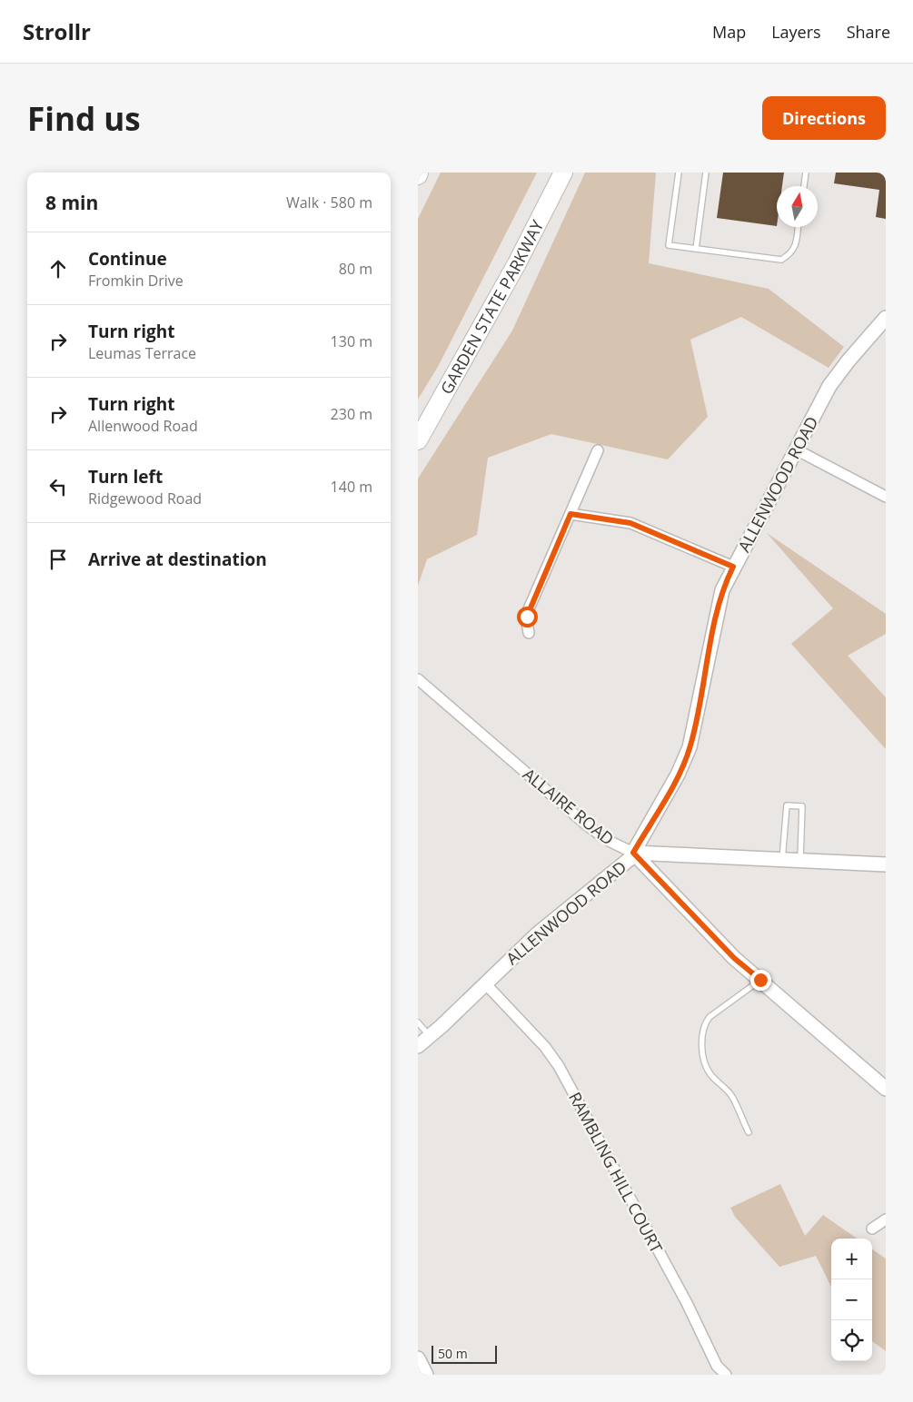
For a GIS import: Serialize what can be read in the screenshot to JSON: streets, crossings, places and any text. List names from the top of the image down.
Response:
{
  "streets": {
    "highway": ["GARDEN STATE PARKWAY"],
    "street": ["ALLENWOOD ROAD", "ALLAIRE ROAD", "RAMBLING HILL COURT"]
  },
  "crossings": [
    ["ALLENWOOD ROAD", "ALLAIRE ROAD"],
    ["ALLENWOOD ROAD", "RAMBLING HILL COURT"]
  ],
  "scale_bar": "50 m",
  "north": "top",
  "page": {
    "header": "Strollr",
    "nav": ["Map", "Layers", "Share"],
    "buttons": "Directions",
    "title": "Find us",
    "heading": ["8 min", "Walk · 580 m"],
    "list": [
      ["Continue", "Fromkin Drive", "80 m"],
      ["Turn right", "Leumas Terrace", "130 m"],
      ["Turn right", "Allenwood Road", "230 m"],
      ["Turn left", "Ridgewood Road", "140 m"],
      "Arrive at destination"
    ],
    "map_buttons": ["+", "−"],
    "scale": "50 m"
  }
}
